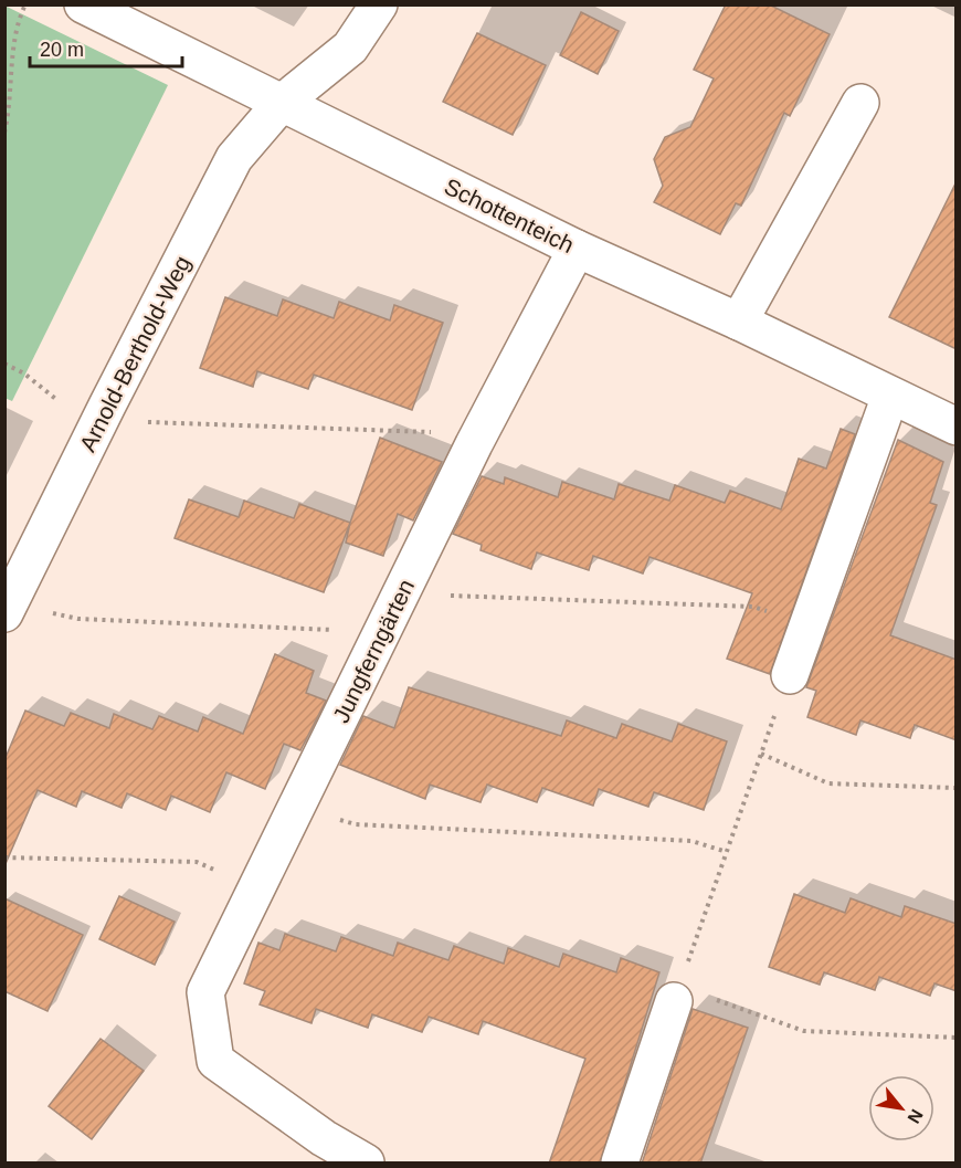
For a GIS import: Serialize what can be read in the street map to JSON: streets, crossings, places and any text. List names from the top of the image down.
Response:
{
  "streets": {
    "street": ["Schottenteich", "Arnold-Berthold-Weg", "Jungferngärten"]
  },
  "crossings": [
    ["Schottenteich", "Arnold-Berthold-Weg"],
    ["Schottenteich", "Jungferngärten"]
  ],
  "scale_bar": "20 m",
  "north": "bottom right"
}
